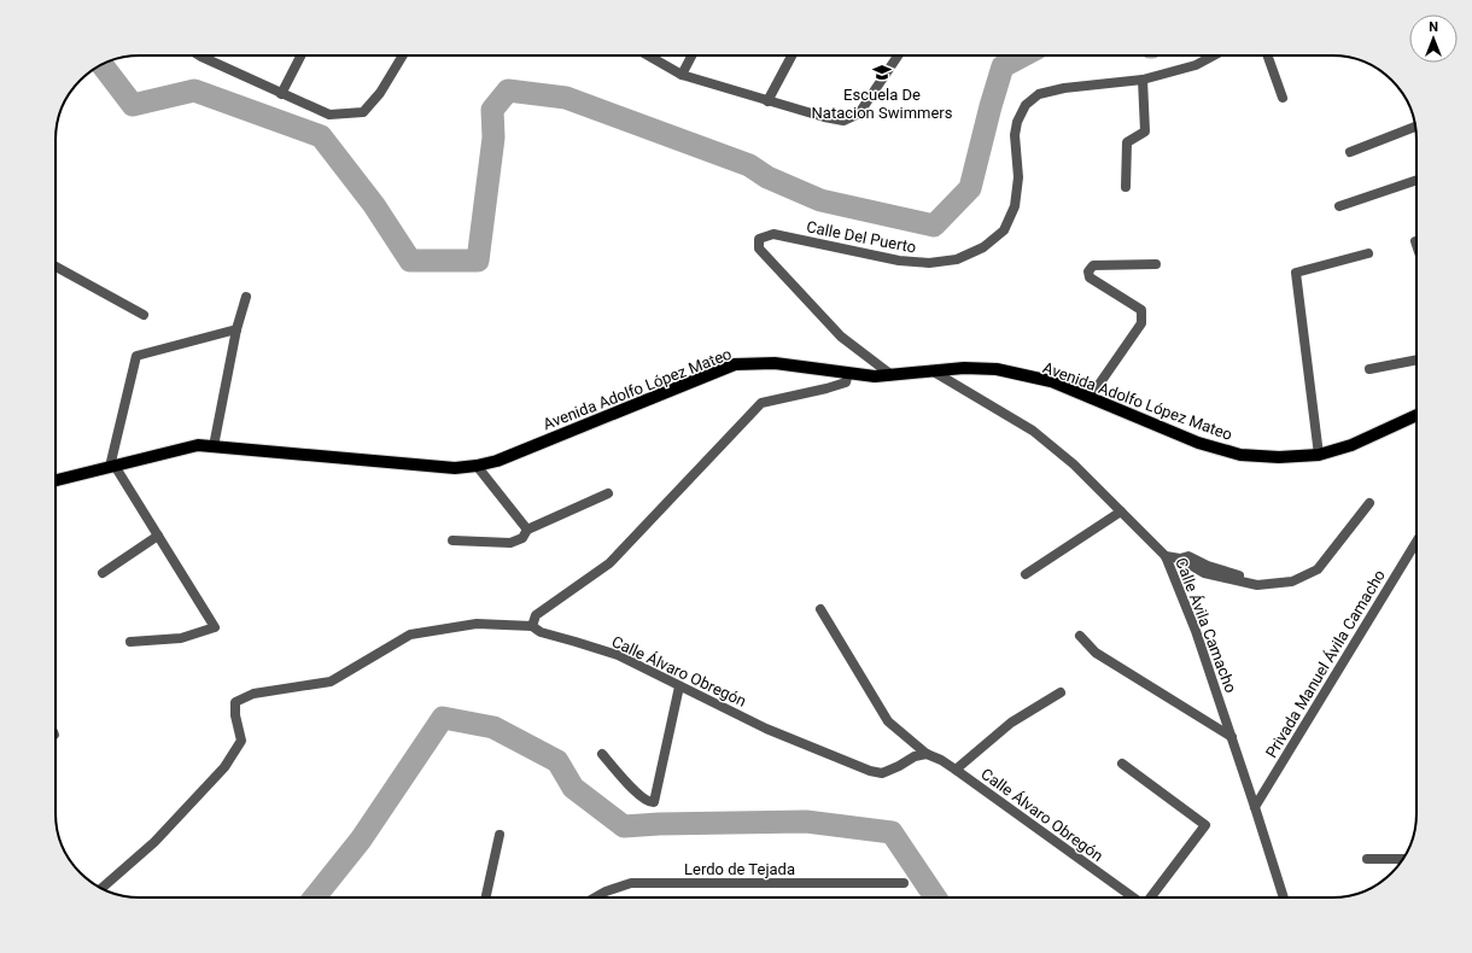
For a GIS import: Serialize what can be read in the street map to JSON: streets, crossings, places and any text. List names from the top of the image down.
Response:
{
  "streets": {
    "main road": ["Avenida Adolfo López Mateo"],
    "street": [
      "Calle Del Puerto",
      "Calle Ávila Camacho",
      "Privada Manuel Ávila Camacho",
      "Calle Álvaro Obregón",
      "Lerdo de Tejada"
    ]
  },
  "crossings": [
    ["Calle Del Puerto", "Avenida Adolfo López Mateo"],
    ["Avenida Adolfo López Mateo", "Calle Ávila Camacho"],
    ["Calle Ávila Camacho", "Privada Manuel Ávila Camacho"]
  ],
  "places": {
    "school or university": ["Escuela De Natacion Swimmers"]
  },
  "north": "top"
}
